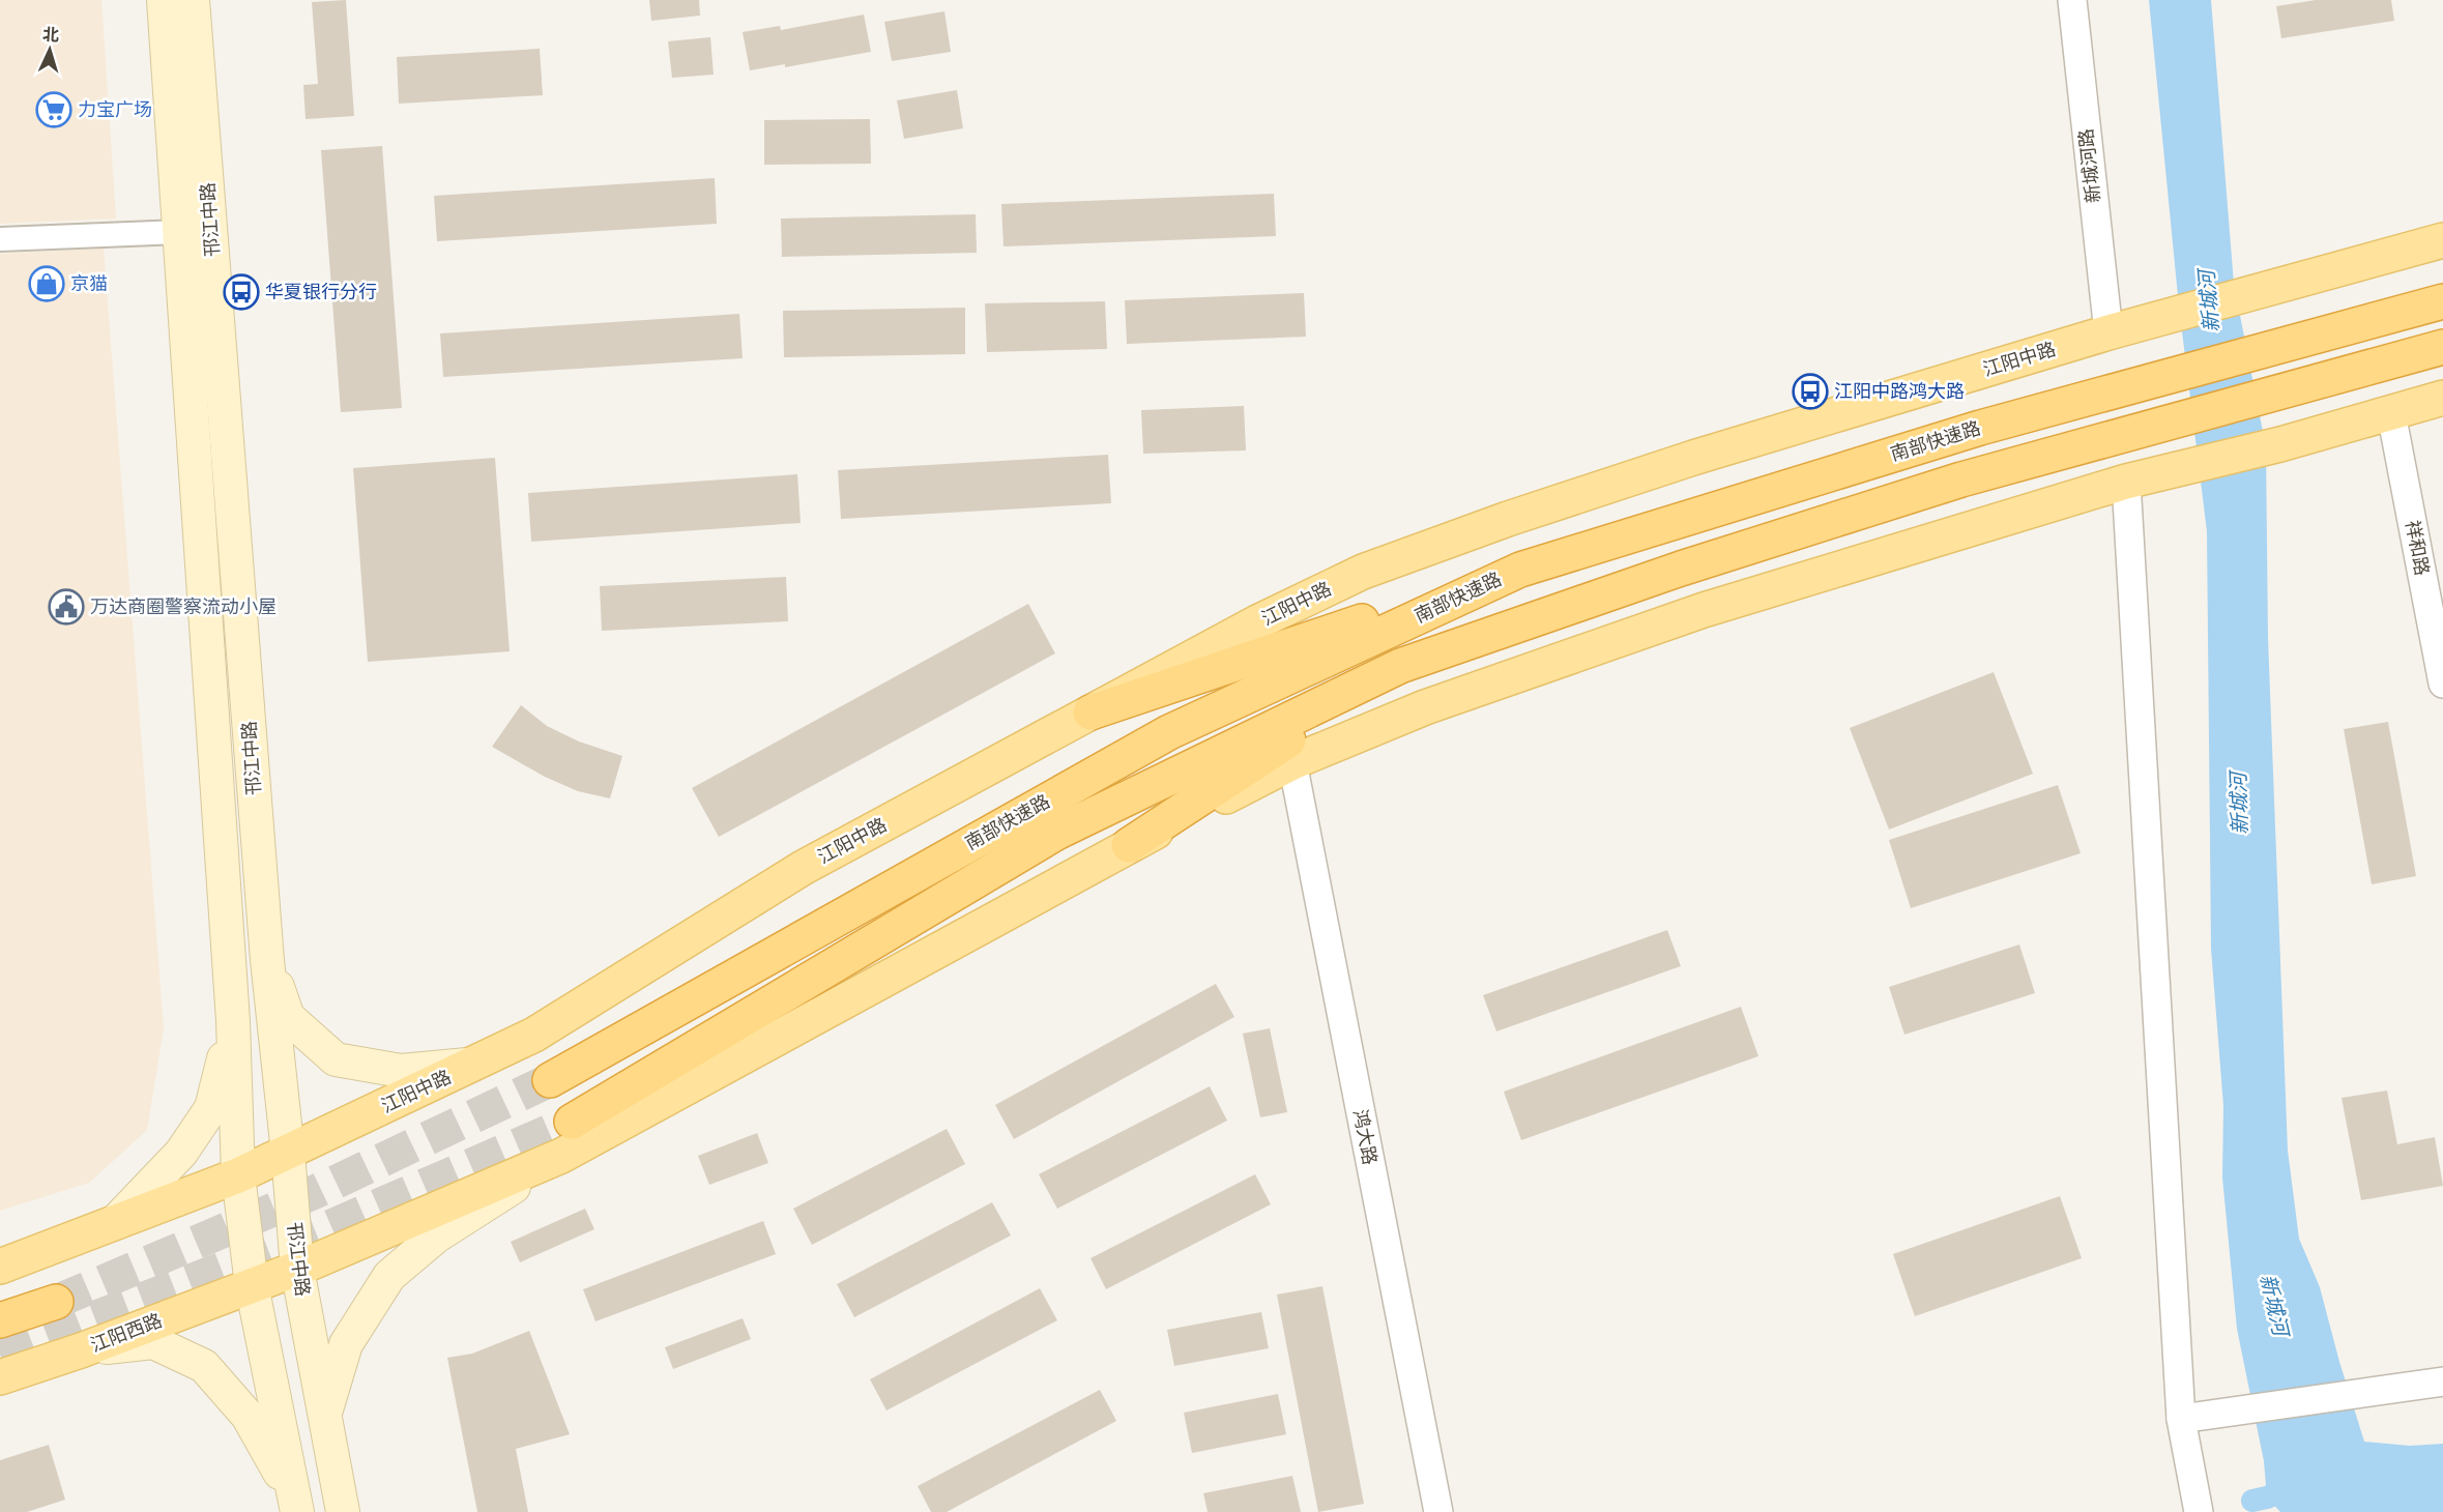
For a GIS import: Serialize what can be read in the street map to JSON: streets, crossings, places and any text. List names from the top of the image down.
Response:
{
  "streets": {
    "highway": ["南部快速路"],
    "main road": ["邗江中路", "江阳中路", "江阳西路"],
    "street": ["新城河路", "祥和路", "鸿大路"]
  },
  "crossings": [
    ["新城河路", "江阳中路"],
    ["邗江中路", "江阳中路"],
    ["邗江中路", "江阳西路"]
  ],
  "water": ["新城河"],
  "places": {
    "supermarket": ["力宝广场"],
    "shop": ["京猫"],
    "bus stop": ["华夏银行分行", "江阳中路鸿大路"],
    "public building": ["万达商圈警察流动小屋"]
  },
  "north": "top"
}
